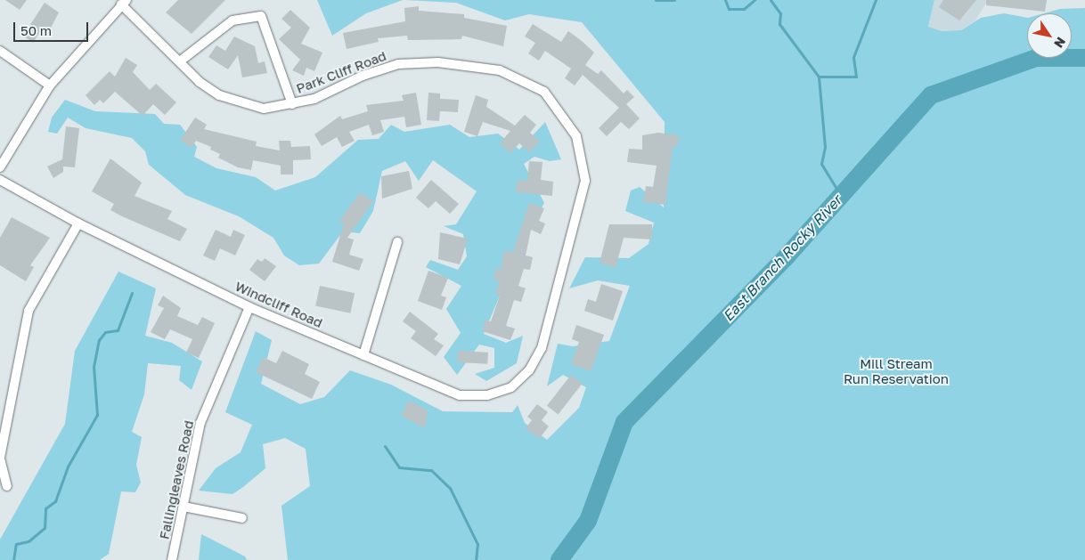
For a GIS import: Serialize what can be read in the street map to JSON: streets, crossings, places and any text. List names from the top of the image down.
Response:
{
  "streets": {
    "street": ["Park Cliff Road", "Windcliff Road", "Fallingleaves Road"]
  },
  "crossings": [
    ["Park Cliff Road", "Windcliff Road"],
    ["Windcliff Road", "Fallingleaves Road"]
  ],
  "water": ["East Branch Rocky River"],
  "parks": ["Mill Stream Run Reservation"],
  "scale_bar": "50 m",
  "north": "bottom right"
}
